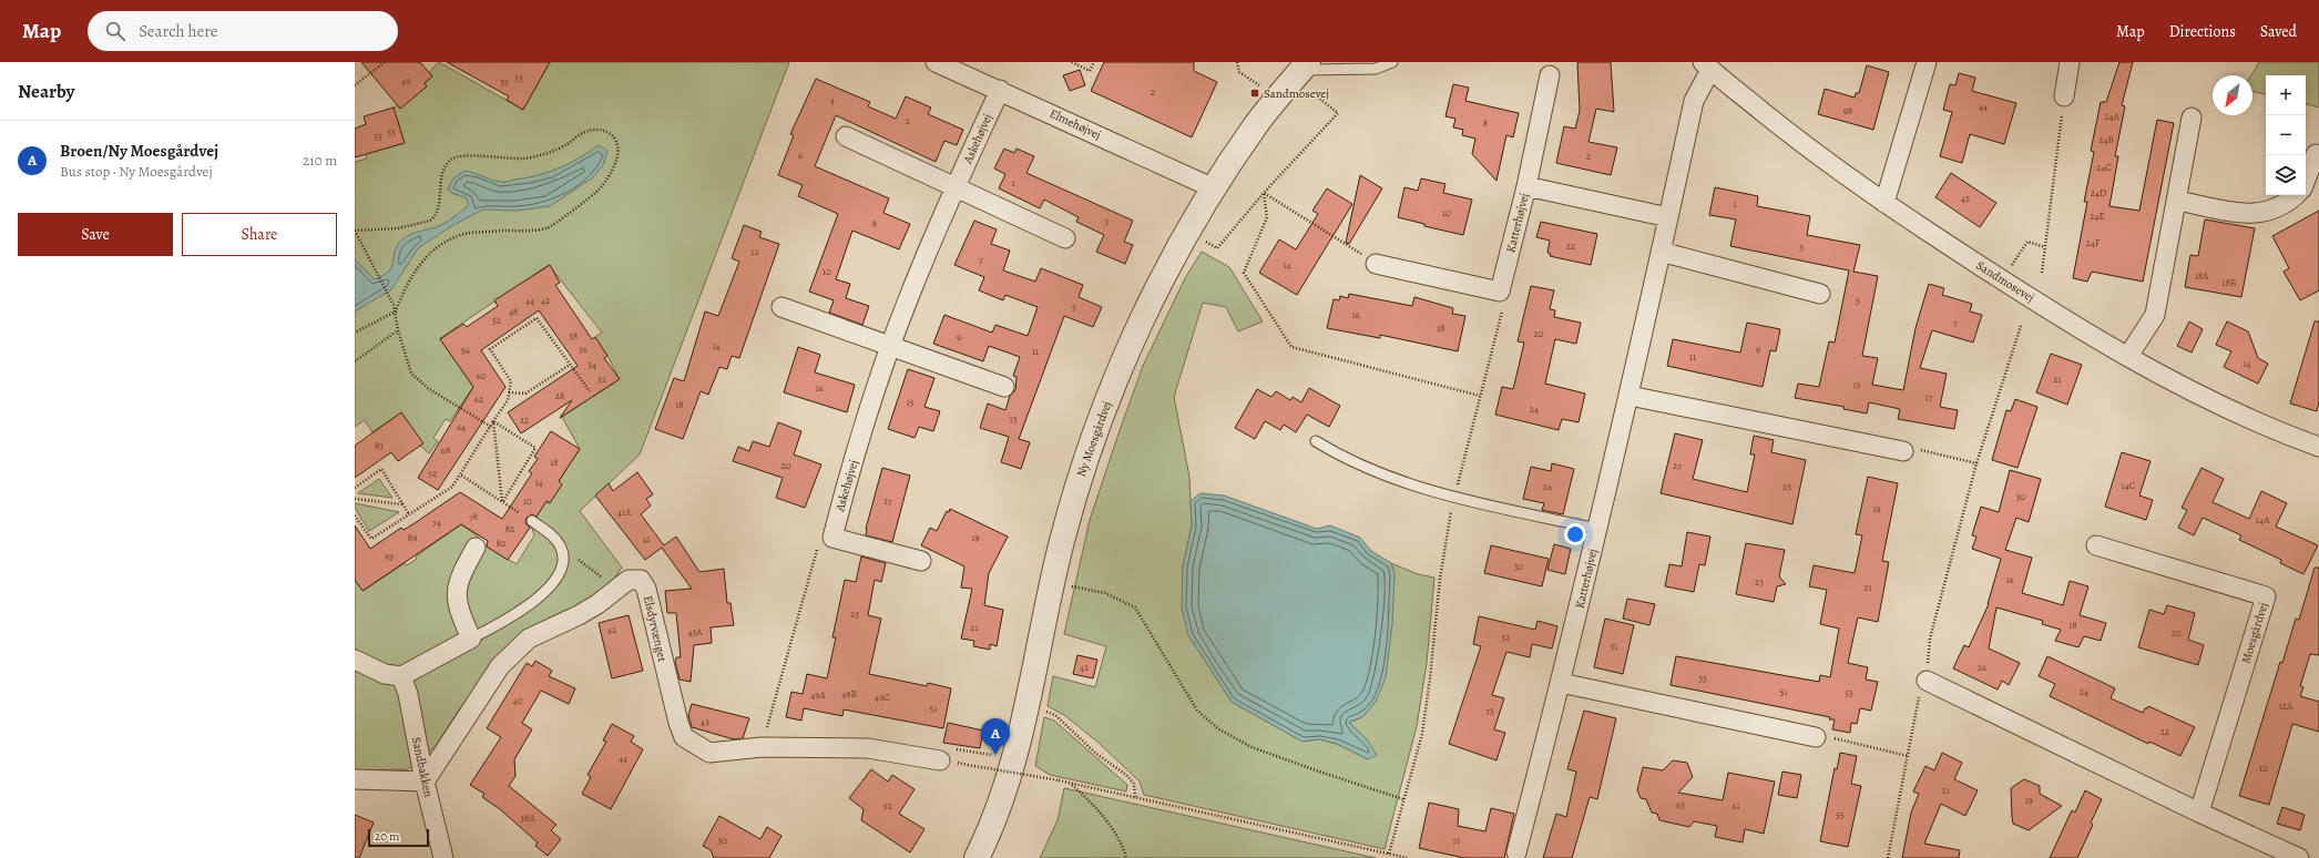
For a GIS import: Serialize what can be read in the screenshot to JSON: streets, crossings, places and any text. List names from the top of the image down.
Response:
{
  "streets": {
    "street": [
      "Elmehøjvej",
      "Askehøjvej",
      "Katterhøjvej",
      "Sandmosevej",
      "Ny Moesgårdvej",
      "Elsdyrvænget",
      "Moesgårdvej",
      "Sandbakken"
    ]
  },
  "crossings": [
    ["Elmehøjvej", "Askehøjvej"],
    ["Elmehøjvej", "Ny Moesgårdvej"],
    ["Katterhøjvej", "Sandmosevej"],
    ["Elsdyrvænget", "Sandbakken"]
  ],
  "places": {
    "transit": ["Sandmosevej"]
  },
  "house_numbers": [
    "33",
    "49",
    "35",
    "2",
    "4",
    "44",
    "98",
    "24A",
    "2",
    "8",
    "53",
    "55",
    "24B",
    "6",
    "2",
    "24C",
    "1",
    "24D",
    "42",
    "1",
    "10",
    "24E",
    "3",
    "8",
    "24F",
    "22",
    "3",
    "12",
    "7",
    "14",
    "10",
    "18A",
    "18B",
    "44",
    "42",
    "5",
    "5",
    "48",
    "16",
    "52",
    "7",
    "18",
    "20",
    "38",
    "9",
    "14",
    "36",
    "9",
    "56",
    "11",
    "11",
    "14",
    "34",
    "60",
    "32",
    "21",
    "15",
    "16",
    "28",
    "17",
    "62",
    "15",
    "18",
    "24",
    "13",
    "22",
    "64",
    "83",
    "68",
    "18",
    "20",
    "27",
    "72",
    "14",
    "14C",
    "26",
    "25",
    "30",
    "10",
    "17",
    "19",
    "41A",
    "78",
    "14A",
    "74",
    "82",
    "89",
    "19",
    "41",
    "80",
    "93",
    "30",
    "16",
    "23",
    "21",
    "23",
    "18",
    "21",
    "42",
    "43A",
    "20",
    "32",
    "31",
    "42",
    "26",
    "33",
    "51",
    "24",
    "53",
    "49B",
    "49A",
    "49C",
    "40",
    "12A",
    "51",
    "73",
    "43",
    "22",
    "44",
    "10",
    "21",
    "19",
    "63",
    "52",
    "61",
    "55",
    "38A",
    "50",
    "71"
  ],
  "scale_bar": "20 m",
  "north": "bottom left",
  "page": {
    "header": "Map",
    "search": "Search here",
    "nav": ["Map", "Directions", "Saved"],
    "heading": "Nearby",
    "map_buttons": ["+", "−"],
    "list": [
      {
        "mark": "A",
        "name": "Broen/Ny Moesgårdvej",
        "note": "Bus stop · Ny Moesgårdvej",
        "value": "210 m"
      }
    ],
    "buttons": ["Save", "Share"],
    "pins": "A",
    "scale": "20 m"
  }
}
